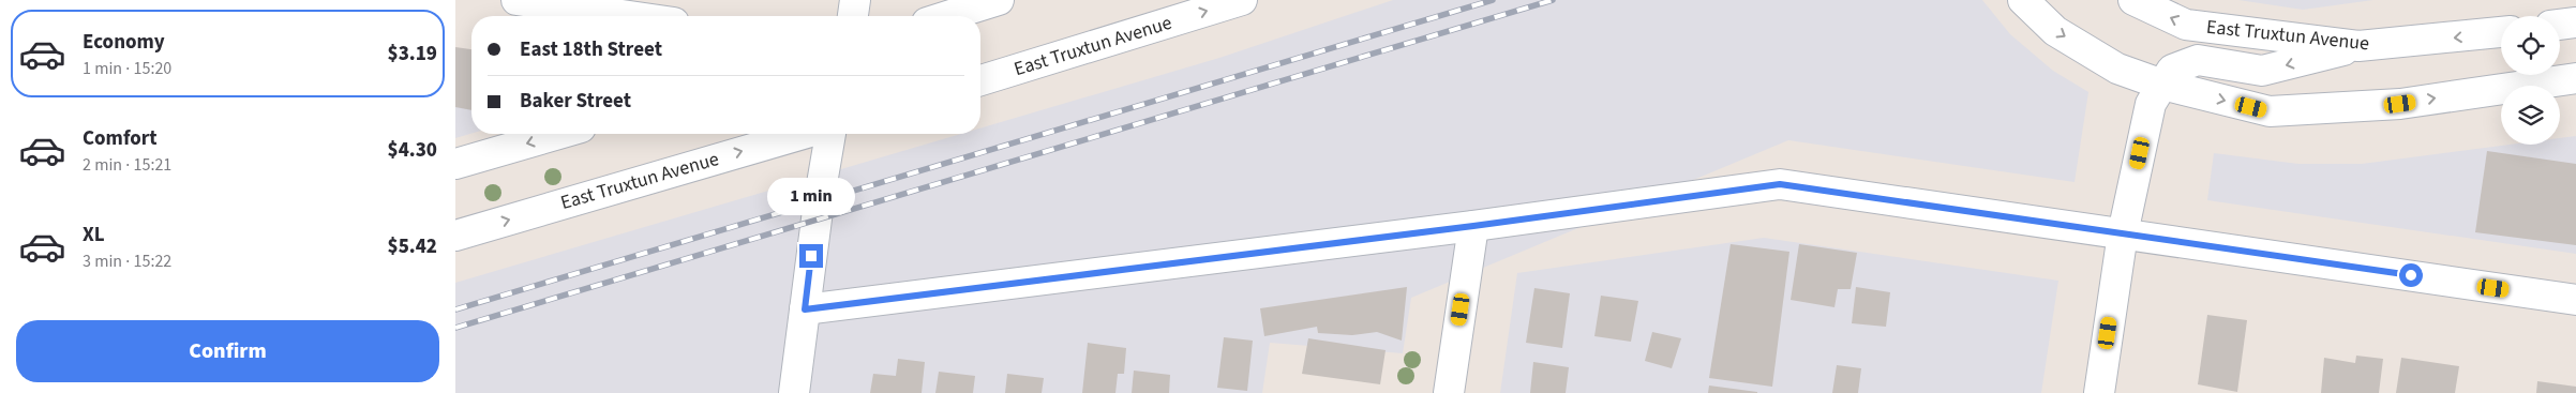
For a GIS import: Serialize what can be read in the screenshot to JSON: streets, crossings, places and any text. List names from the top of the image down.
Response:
{
  "streets": {
    "street": ["East Truxtun Avenue"]
  },
  "page": {
    "list": [
      {
        "name": "Economy",
        "note": "1 min · 15:20",
        "value": "$3.19"
      },
      {
        "name": "Comfort",
        "note": "2 min · 15:21",
        "value": "$4.30"
      },
      {
        "name": "XL",
        "note": "3 min · 15:22",
        "value": "$5.42"
      }
    ],
    "banner": ["East 18th Street", "Baker Street"],
    "bubble": "1 min",
    "buttons": "Confirm"
  }
}
